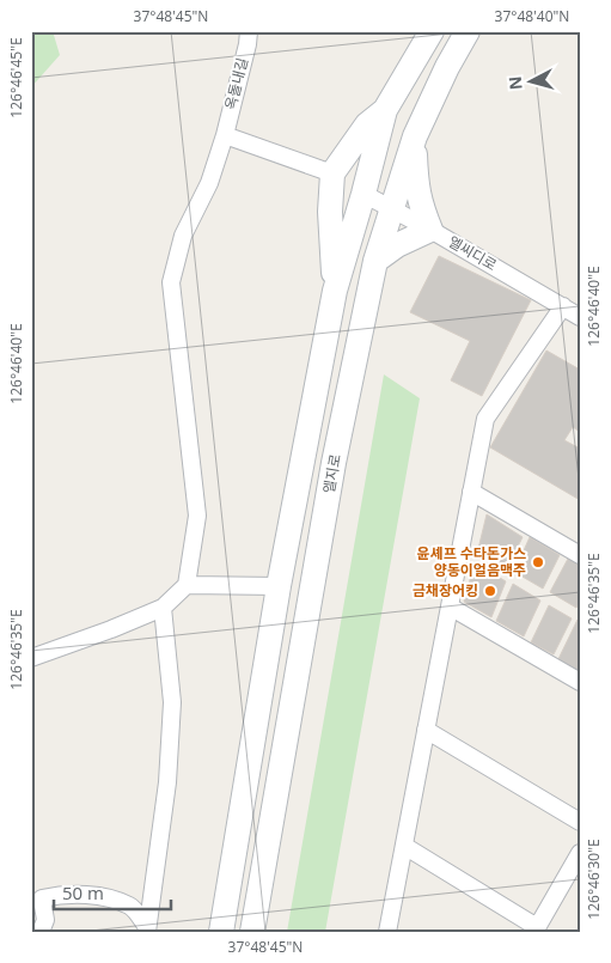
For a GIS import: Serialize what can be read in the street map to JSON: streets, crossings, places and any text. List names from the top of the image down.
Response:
{
  "streets": {
    "main road": ["엘지로"],
    "street": ["옥돌내길", "엘씨디로"]
  },
  "crossings": [
    ["엘씨디로", "엘지로"]
  ],
  "places": ["윤셰프 수타돈가스 양동이얼음맥주", "금채장어킹"],
  "scale_bar": "50 m",
  "north": "left",
  "coordinates": [
    "37°48'45\"N",
    "37°48'40\"N",
    "126°46'45\"E",
    "126°46'40\"E",
    "126°46'35\"E",
    "126°46'30\"E"
  ]
}
